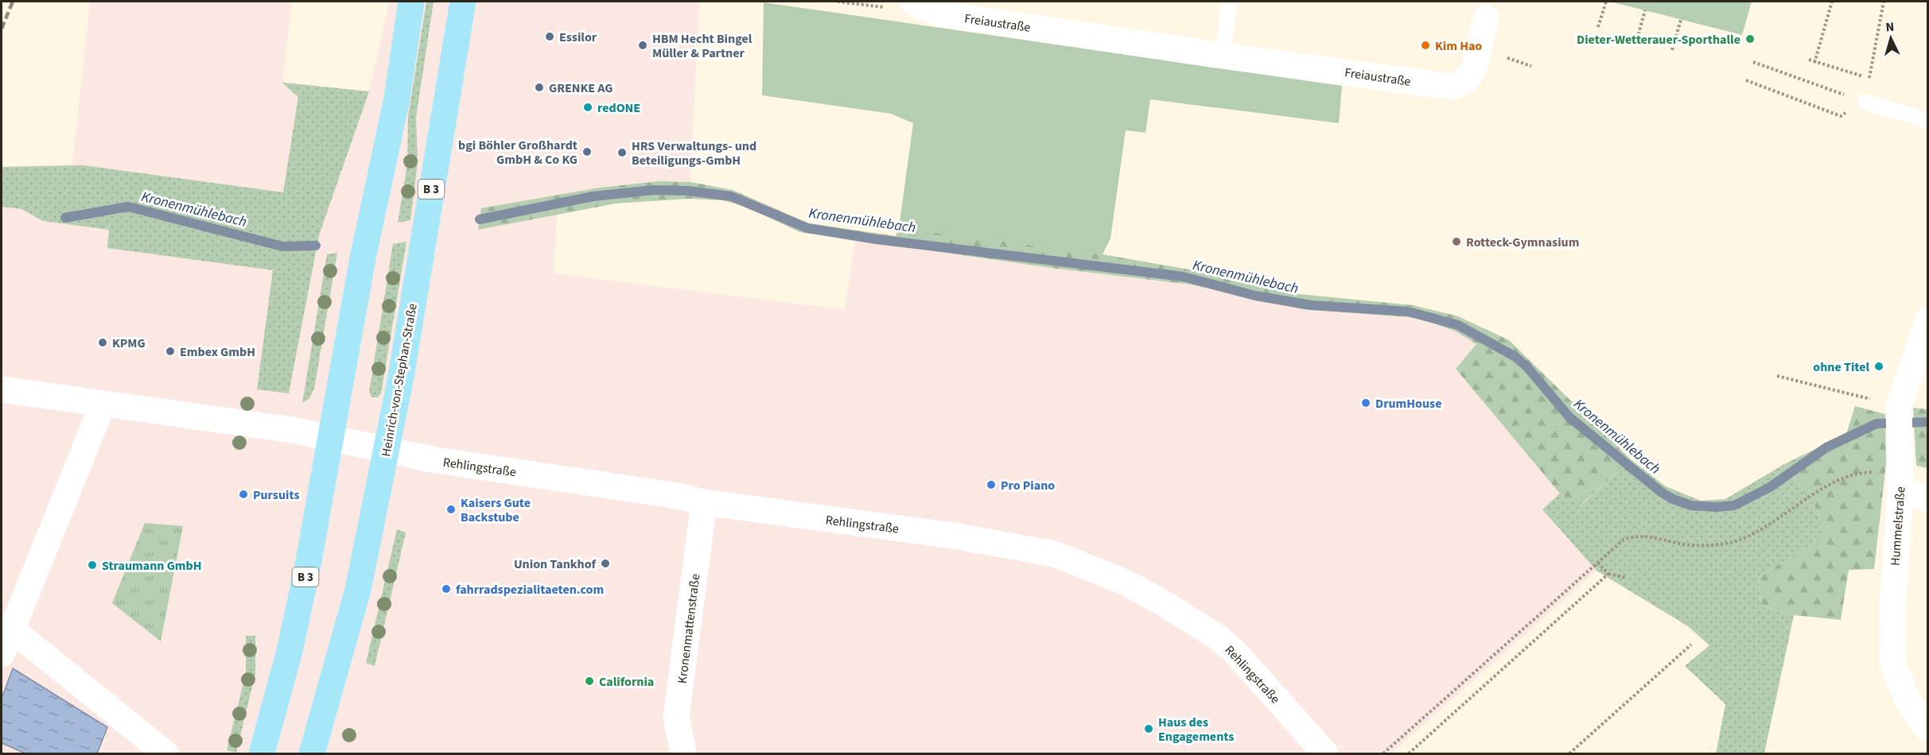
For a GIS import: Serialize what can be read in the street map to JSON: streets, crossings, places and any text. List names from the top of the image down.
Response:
{
  "streets": {
    "main road": ["B 3", "Heinrich-von-Stephan-Straße"],
    "street": [
      "Freiaustraße",
      "Rehlingstraße",
      "Hummelstraße",
      "Kronenmattenstraße"
    ]
  },
  "crossings": [
    ["B 3", "Rehlingstraße"],
    ["Heinrich-von-Stephan-Straße", "Rehlingstraße"],
    ["Rehlingstraße", "Kronenmattenstraße"]
  ],
  "water": ["Kronenmühlebach"],
  "places": [
    "Essilor",
    "Dieter-Wetterauer-Sporthalle",
    "HBM Hecht Bingel Müller & Partner",
    "Kim Hao",
    "GRENKE AG",
    "redONE",
    "bgi Böhler Großhardt GmbH & Co KG",
    "HRS Verwaltungs- und Beteiligungs-GmbH",
    "Rotteck-Gymnasium",
    "KPMG",
    "Embex GmbH",
    "ohne Titel",
    "DrumHouse",
    "Pro Piano",
    "Pursuits",
    "Kaisers Gute Backstube",
    "Union Tankhof",
    "Straumann GmbH",
    "fahrradspezialitaeten.com",
    "California",
    "Haus des Engagements"
  ],
  "north": "top"
}
